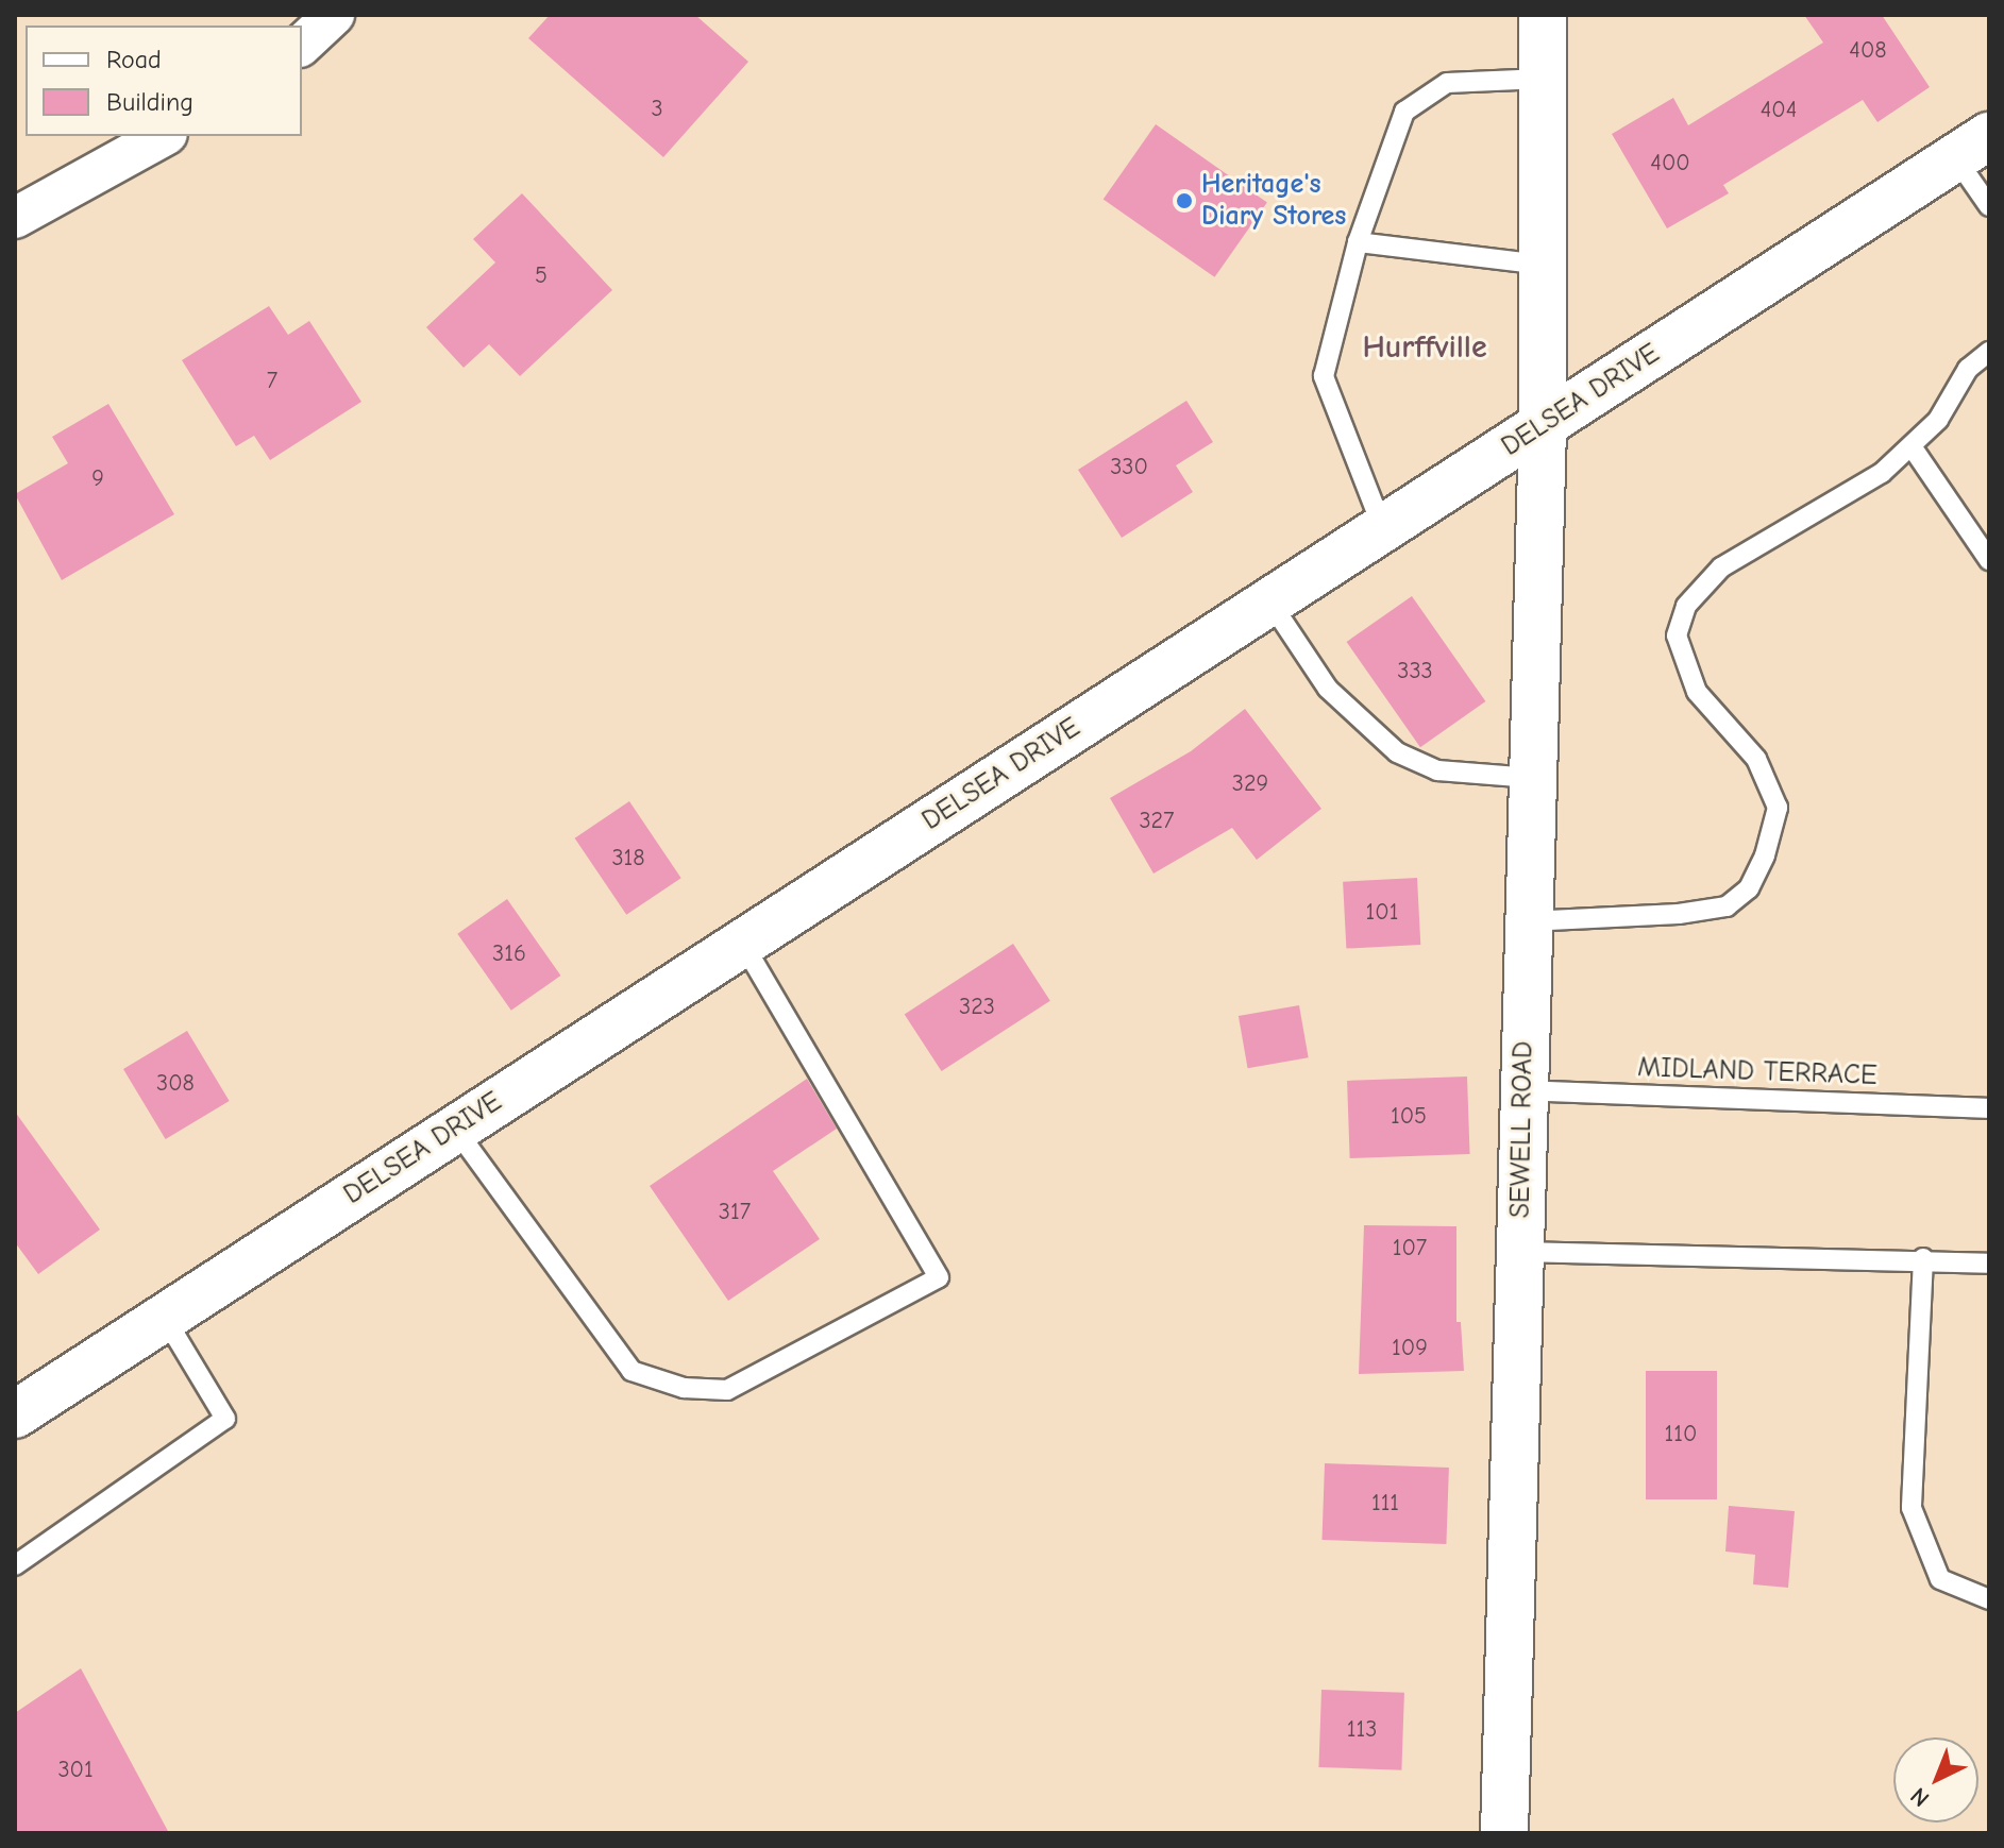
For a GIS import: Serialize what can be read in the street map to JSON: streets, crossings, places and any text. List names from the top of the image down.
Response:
{
  "streets": {
    "main road": ["DELSEA DRIVE", "SEWELL ROAD"],
    "lane": ["MIDLAND TERRACE"]
  },
  "crossings": [
    ["DELSEA DRIVE", "SEWELL ROAD"],
    ["MIDLAND TERRACE", "SEWELL ROAD"]
  ],
  "districts": ["Hurffville"],
  "places": ["Heritage's Diary Stores"],
  "house_numbers": [
    "408",
    "3",
    "404",
    "400",
    "5",
    "7",
    "330",
    "9",
    "333",
    "329",
    "327",
    "318",
    "101",
    "316",
    "323",
    "308",
    "105",
    "317",
    "107",
    "109",
    "110",
    "111",
    "113",
    "301"
  ],
  "legend": ["Road", "Building"],
  "north": "bottom left"
}
